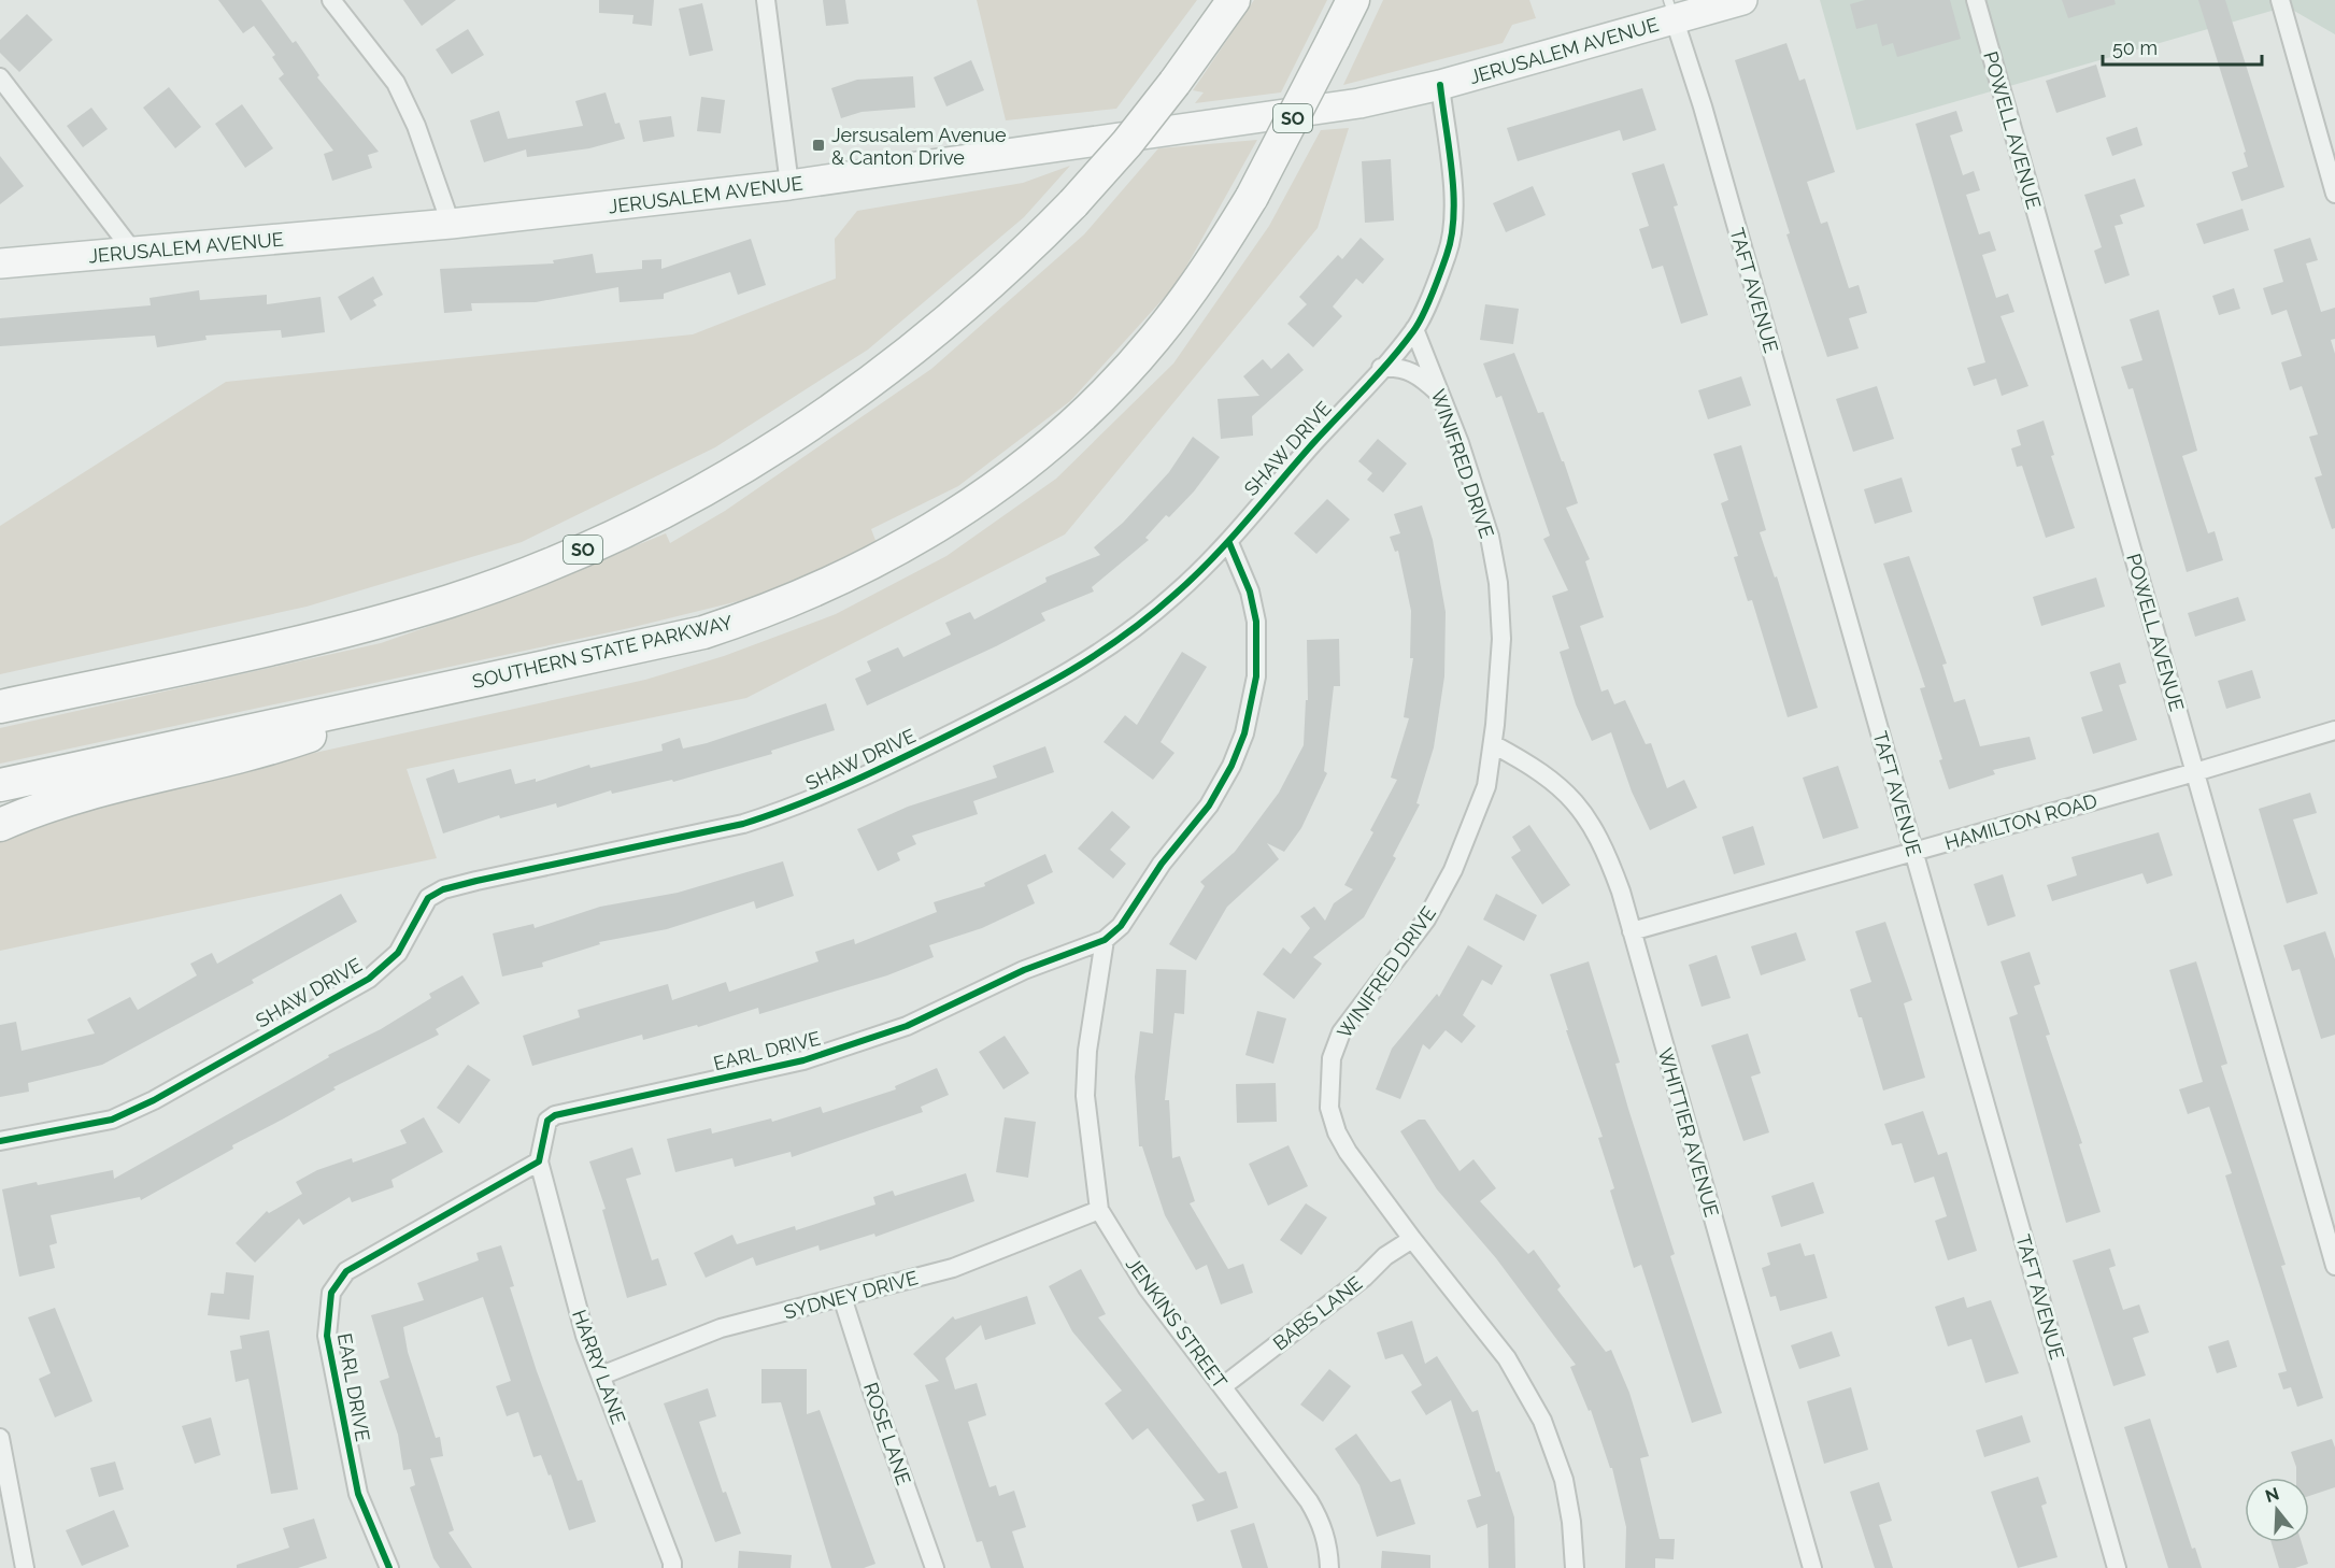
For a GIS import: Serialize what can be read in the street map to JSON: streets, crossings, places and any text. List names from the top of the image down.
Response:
{
  "streets": {
    "highway": ["SO", "SOUTHERN STATE PARKWAY"],
    "main road": ["JERUSALEM AVENUE"],
    "street": [
      "POWELL AVENUE",
      "TAFT AVENUE",
      "SHAW DRIVE",
      "WINIFRED DRIVE",
      "HAMILTON ROAD",
      "EARL DRIVE",
      "WHITTIER AVENUE",
      "SYDNEY DRIVE",
      "BABS LANE",
      "JENKINS STREET",
      "HARRY LANE",
      "ROSE LANE"
    ]
  },
  "crossings": [
    ["JERUSALEM AVENUE", "TAFT AVENUE"],
    ["JERUSALEM AVENUE", "SHAW DRIVE"],
    ["POWELL AVENUE", "HAMILTON ROAD"],
    ["TAFT AVENUE", "HAMILTON ROAD"],
    ["SHAW DRIVE", "WINIFRED DRIVE"],
    ["SHAW DRIVE", "EARL DRIVE"],
    ["WINIFRED DRIVE", "WHITTIER AVENUE"],
    ["WINIFRED DRIVE", "BABS LANE"],
    ["HAMILTON ROAD", "WHITTIER AVENUE"],
    ["EARL DRIVE", "JENKINS STREET"],
    ["EARL DRIVE", "HARRY LANE"],
    ["SYDNEY DRIVE", "JENKINS STREET"],
    ["SYDNEY DRIVE", "HARRY LANE"],
    ["SYDNEY DRIVE", "ROSE LANE"],
    ["BABS LANE", "JENKINS STREET"]
  ],
  "places": {
    "transit": ["Jersusalem Avenue & Canton Drive"]
  },
  "scale_bar": "50 m",
  "north": "top"
}
